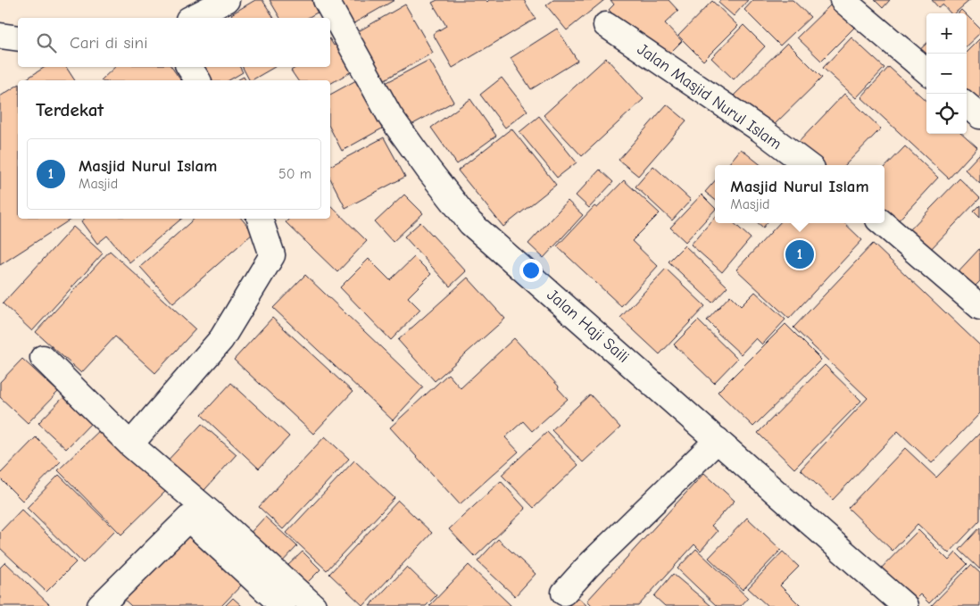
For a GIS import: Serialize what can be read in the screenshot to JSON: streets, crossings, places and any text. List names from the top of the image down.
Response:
{
  "streets": {
    "street": ["Jalan Masjid Nurul Islam", "Jalan Haji Saili"]
  },
  "page": {
    "map_buttons": ["+", "−"],
    "search": "Cari di sini",
    "heading": "Terdekat",
    "list": [
      {
        "mark": "1",
        "name": "Masjid Nurul Islam",
        "note": "Masjid",
        "value": "50 m"
      }
    ],
    "popup": ["Masjid Nurul Islam", "Masjid"],
    "pins": "1"
  }
}
